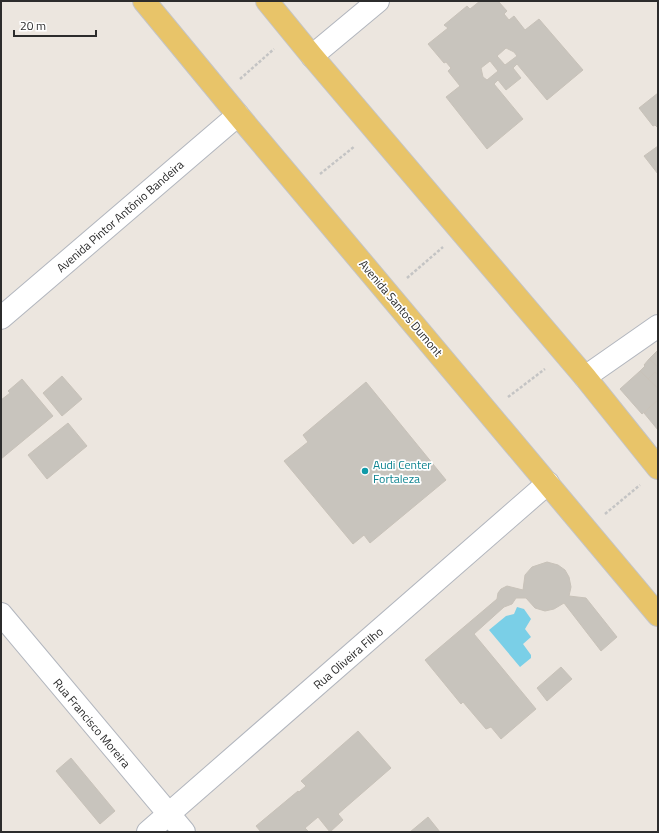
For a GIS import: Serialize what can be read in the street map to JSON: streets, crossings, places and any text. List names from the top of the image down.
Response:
{
  "streets": {
    "main road": ["Avenida Santos Dumont"],
    "street": ["Avenida Pintor Antônio Bandeira", "Rua Oliveira Filho", "Rua Francisco Moreira"]
  },
  "crossings": [
    ["Avenida Pintor Antônio Bandeira", "Avenida Santos Dumont"],
    ["Avenida Santos Dumont", "Rua Oliveira Filho"],
    ["Rua Oliveira Filho", "Rua Francisco Moreira"]
  ],
  "places": ["Audi Center Fortaleza"],
  "scale_bar": "20 m"
}
